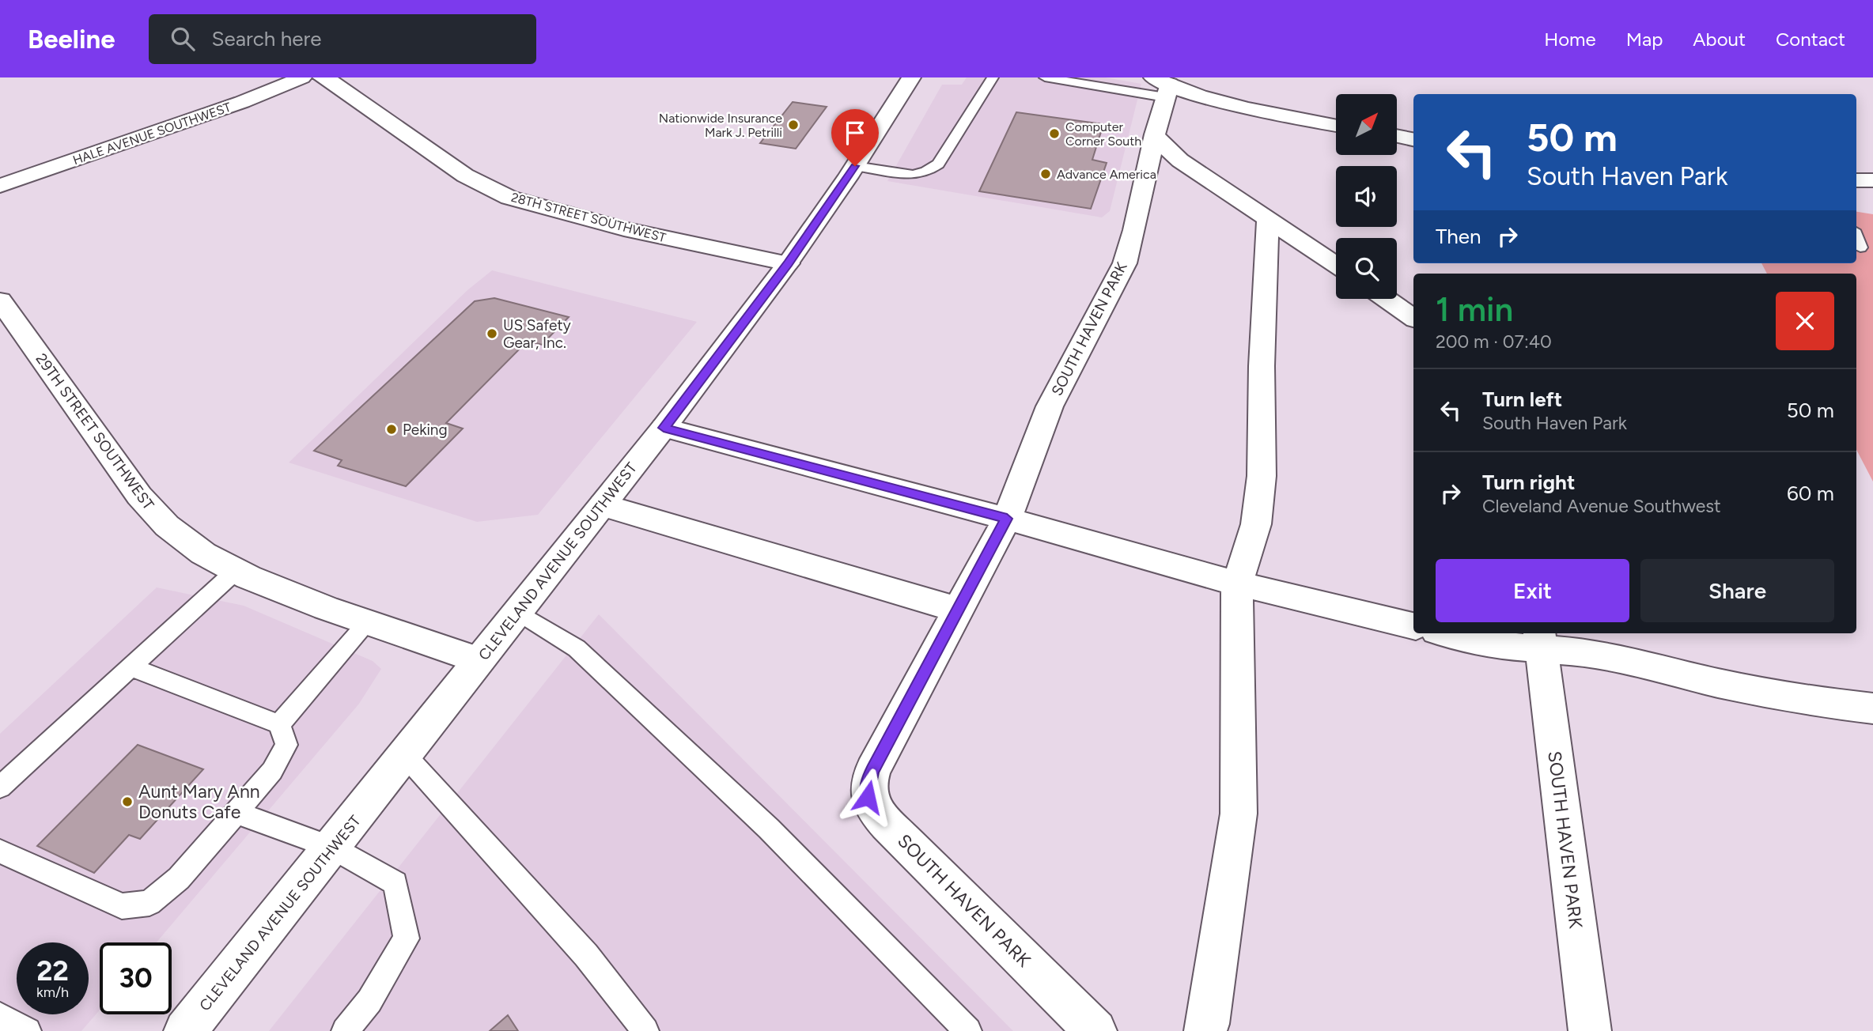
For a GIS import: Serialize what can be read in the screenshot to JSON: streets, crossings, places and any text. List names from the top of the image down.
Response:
{
  "streets": {
    "street": [
      "HALE AVENUE SOUTHWEST",
      "28TH STREET SOUTHWEST",
      "SOUTH HAVEN PARK",
      "29TH STREET SOUTHWEST",
      "CLEVELAND AVENUE SOUTHWEST"
    ]
  },
  "crossings": [
    ["28TH STREET SOUTHWEST", "CLEVELAND AVENUE SOUTHWEST"],
    ["29TH STREET SOUTHWEST", "CLEVELAND AVENUE SOUTHWEST"]
  ],
  "places": [
    "Nationwide Insurance Mark J. Petrilli",
    "Computer Corner South",
    "Advance America",
    "US Safety Gear, Inc.",
    "Peking",
    "Aunt Mary Ann Donuts Cafe"
  ],
  "north": "top right",
  "page": {
    "header": "Beeline",
    "search": "Search here",
    "nav": [
      "Home",
      "Map",
      "About",
      "Contact"
    ],
    "turn": ["50 m", "South Haven Park"],
    "then": "Then",
    "heading": ["1 min", "200 m · 07:40"],
    "list": [
      {
        "name": "Turn left",
        "note": "South Haven Park",
        "value": "50 m"
      },
      {
        "name": "Turn right",
        "note": "Cleveland Avenue Southwest",
        "value": "60 m"
      }
    ],
    "buttons": ["Exit", "Share"],
    "speed": "22 km/h",
    "limit": "30"
  }
}
